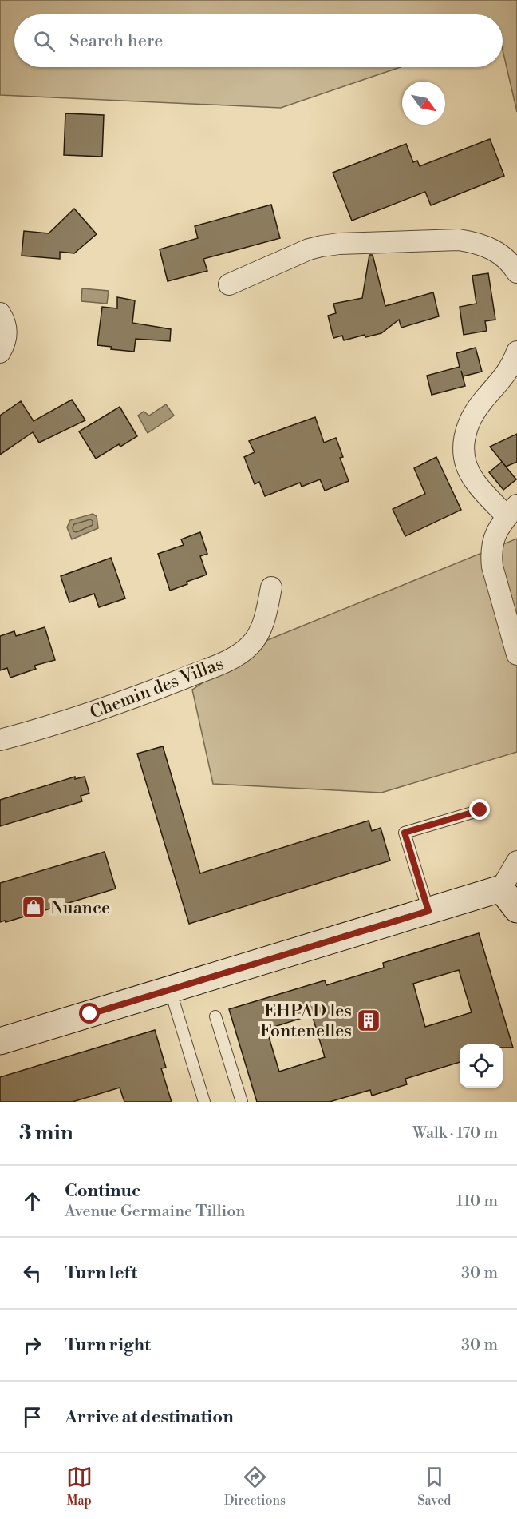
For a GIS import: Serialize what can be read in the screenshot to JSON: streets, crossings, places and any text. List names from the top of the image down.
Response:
{
  "streets": {
    "street": ["Chemin des Villas"]
  },
  "places": {
    "shop": ["Nuance"],
    "building": ["EHPAD les Fontenelles"]
  },
  "north": "bottom right",
  "page": {
    "search": "Search here",
    "heading": ["3 min", "Walk · 170 m"],
    "list": [
      ["Continue", "Avenue Germaine Tillion", "110 m"],
      ["Turn left", "30 m"],
      ["Turn right", "30 m"],
      "Arrive at destination"
    ],
    "nav": ["Map", "Directions", "Saved"]
  }
}
